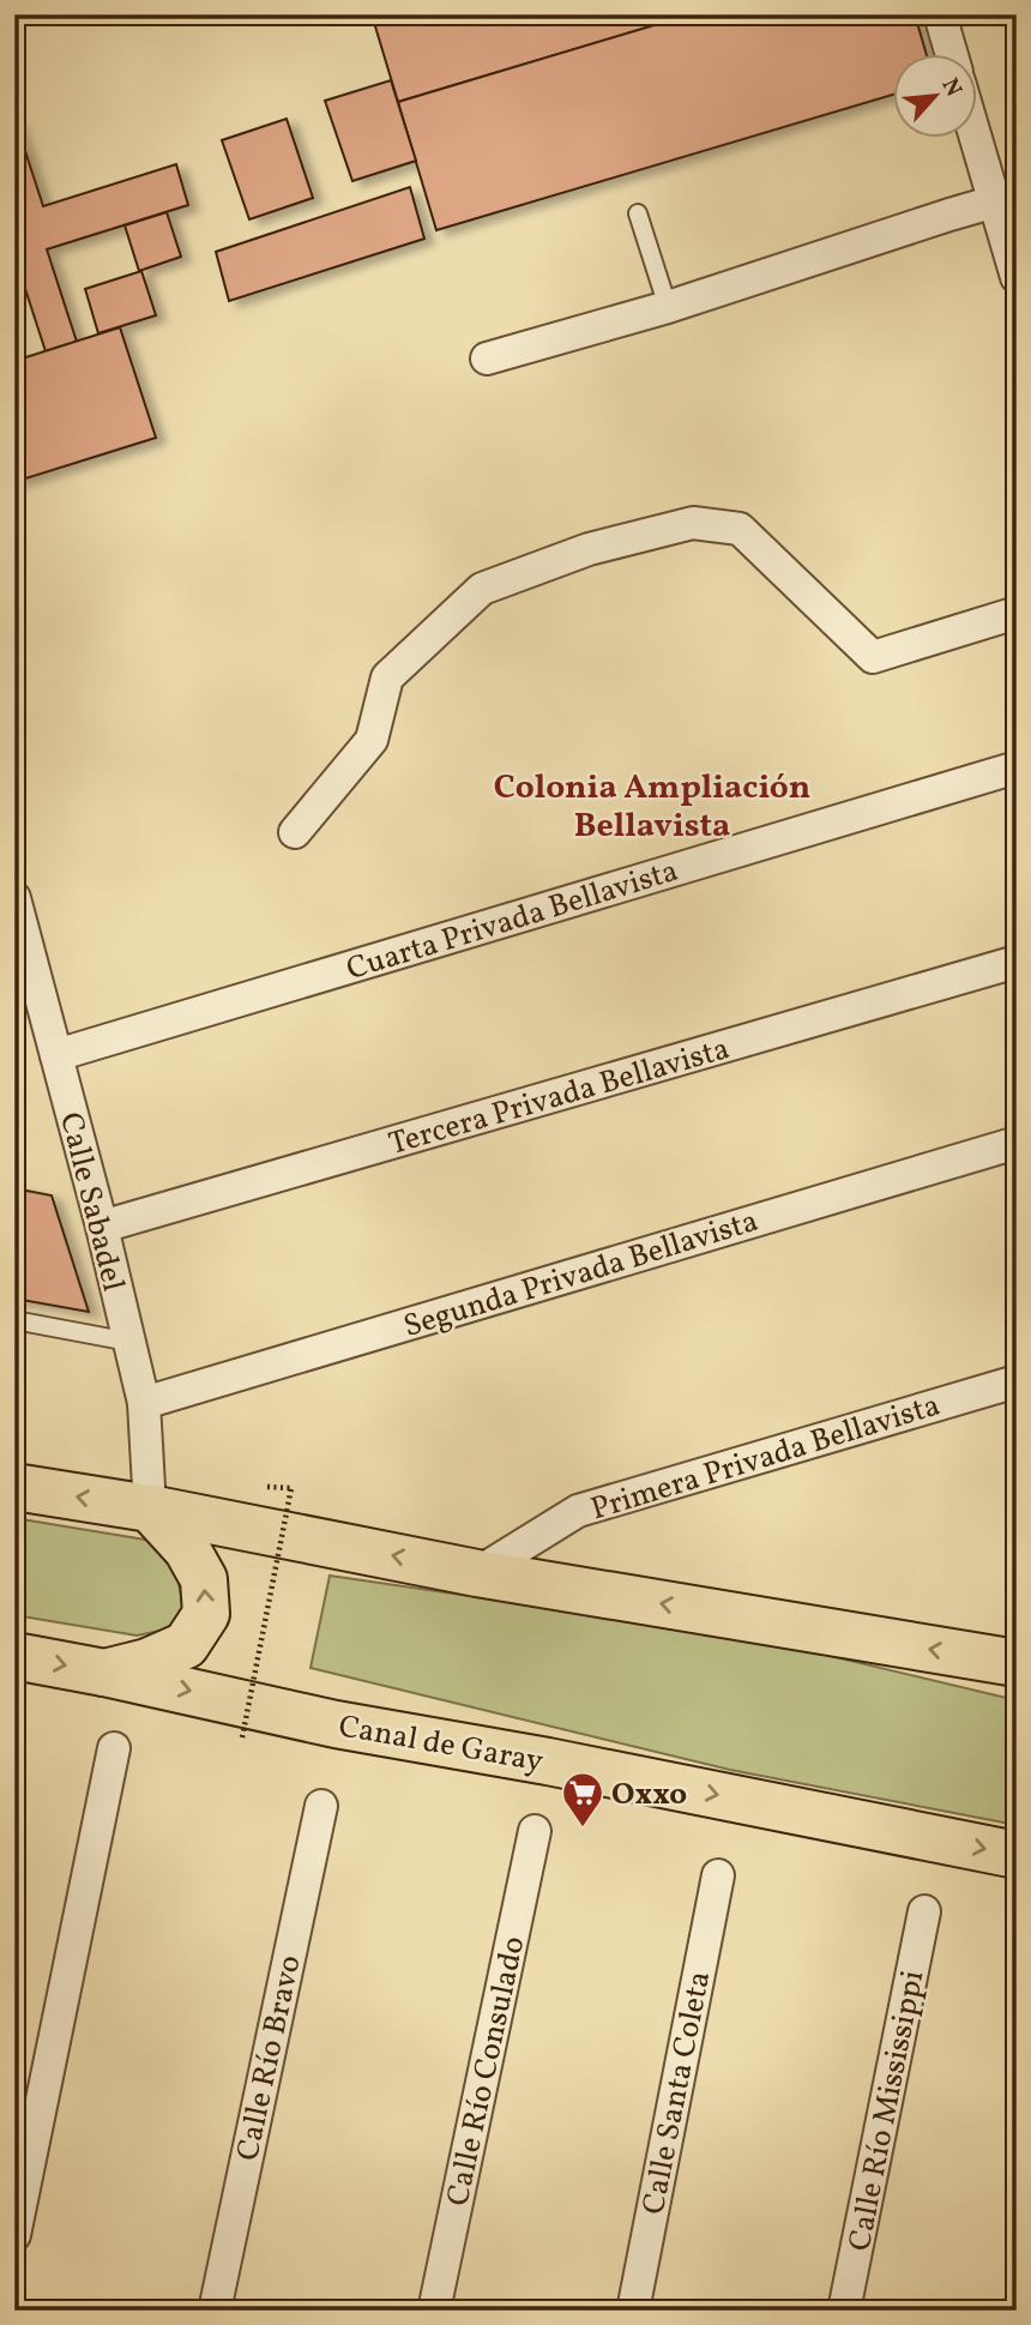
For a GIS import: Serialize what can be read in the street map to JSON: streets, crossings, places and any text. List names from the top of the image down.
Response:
{
  "streets": {
    "main road": ["Canal de Garay"],
    "street": [
      "Cuarta Privada Bellavista",
      "Tercera Privada Bellavista",
      "Calle Sabadel",
      "Segunda Privada Bellavista",
      "Primera Privada Bellavista",
      "Calle Río Bravo",
      "Calle Río Consulado",
      "Calle Santa Coleta",
      "Calle Río Mississippi"
    ]
  },
  "crossings": [
    ["Cuarta Privada Bellavista", "Calle Sabadel"],
    ["Tercera Privada Bellavista", "Calle Sabadel"],
    ["Calle Sabadel", "Segunda Privada Bellavista"]
  ],
  "districts": ["Colonia Ampliación Bellavista"],
  "places": {
    "supermarket": ["Oxxo"]
  },
  "north": "top right"
}
